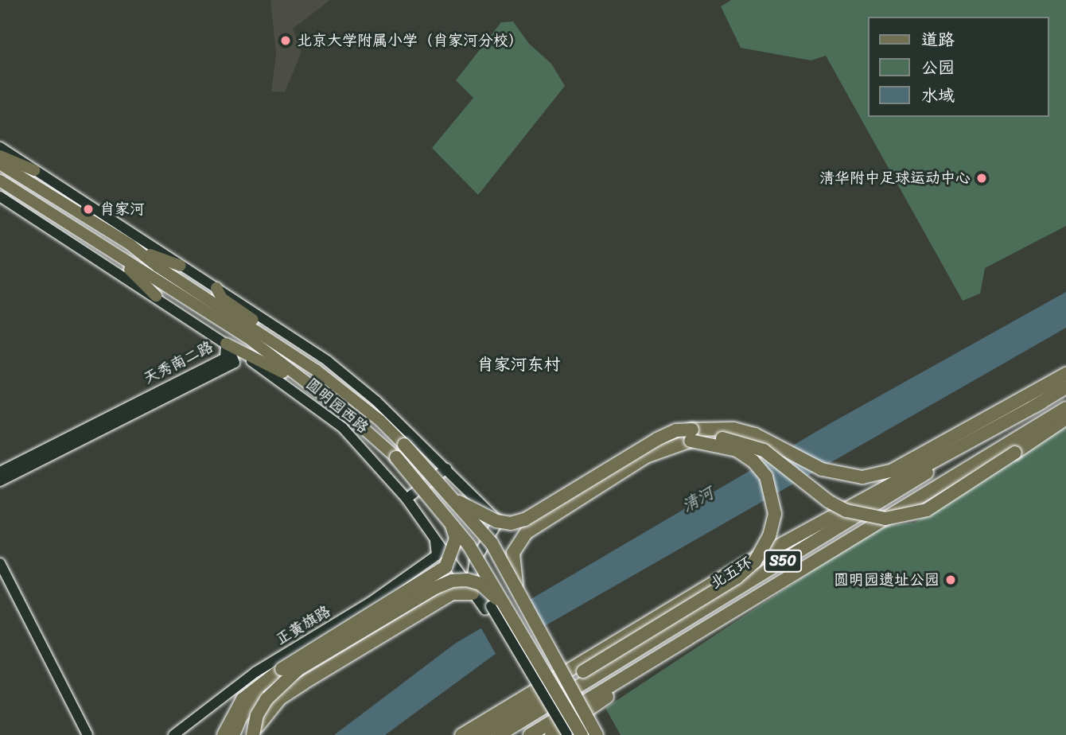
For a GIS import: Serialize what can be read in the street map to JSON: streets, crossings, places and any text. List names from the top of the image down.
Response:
{
  "streets": {
    "highway": ["圆明园西路", "S50", "北五环"],
    "street": ["天秀南二路", "正黄旗路"]
  },
  "crossings": [
    ["天秀南二路", "圆明园西路"],
    ["圆明园西路", "正黄旗路"]
  ],
  "districts": ["肖家河东村"],
  "water": ["清河"],
  "places": [
    "北京大学附属小学（肖家河分校）",
    "清华附中足球运动中心",
    "肖家河",
    "圆明园遗址公园"
  ],
  "legend": ["道路", "公园", "水域"]
}
